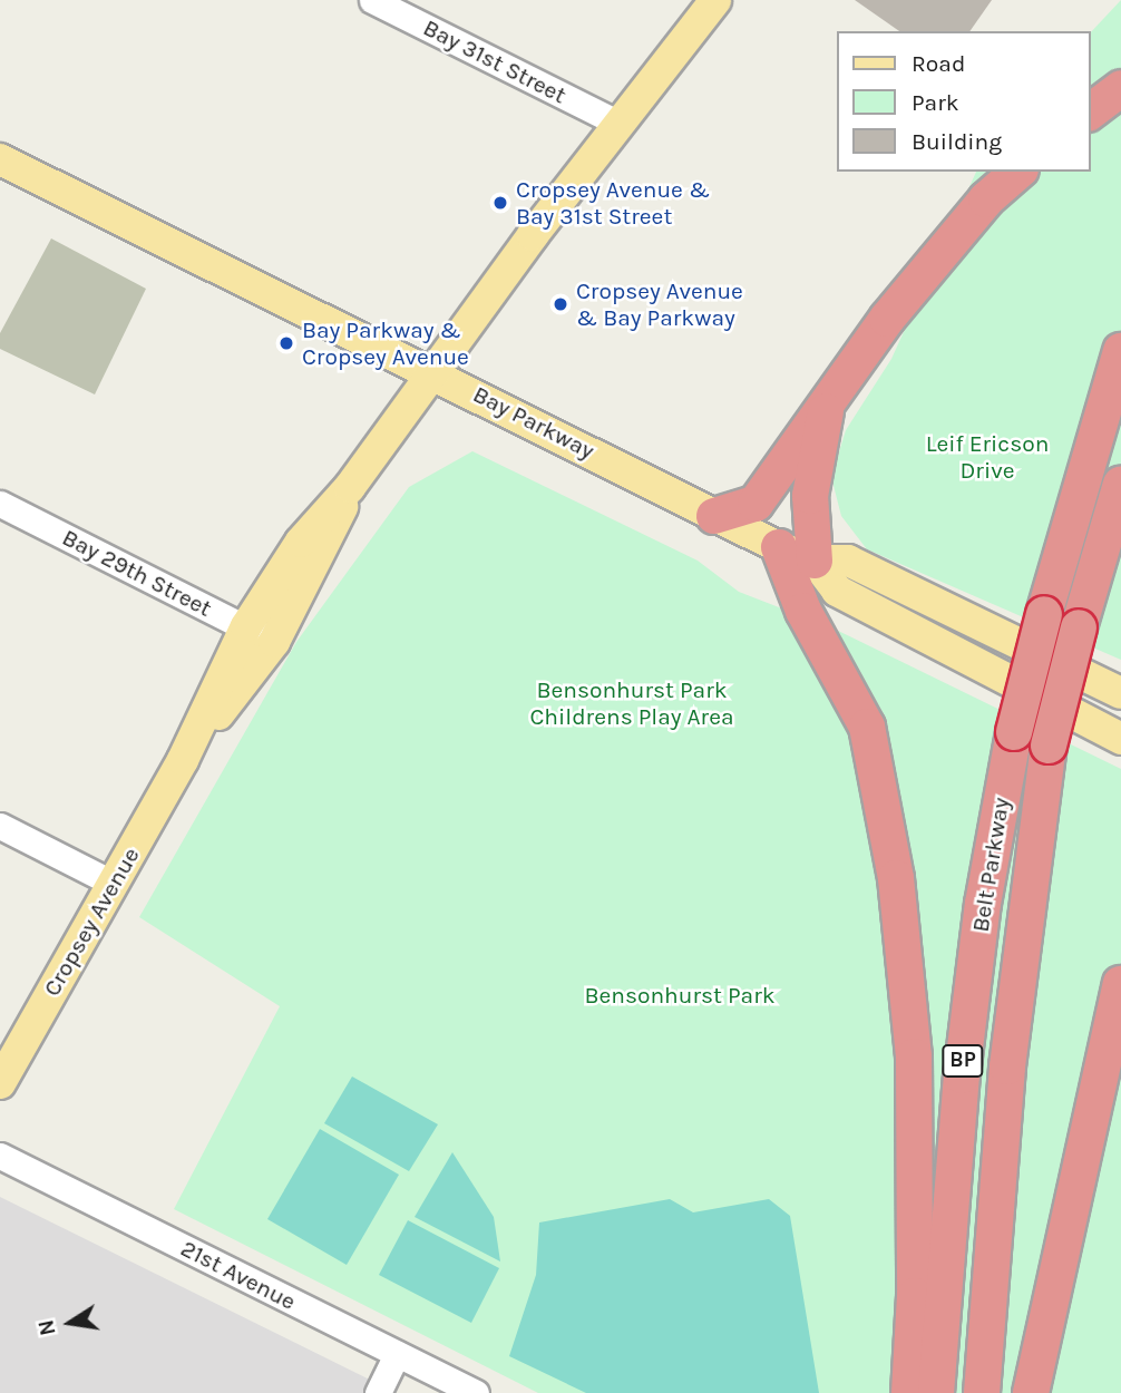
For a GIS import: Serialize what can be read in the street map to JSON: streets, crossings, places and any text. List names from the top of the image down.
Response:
{
  "streets": {
    "highway": ["Belt Parkway", "BP"],
    "main road": ["Bay Parkway", "Cropsey Avenue"],
    "street": ["Bay 31st Street", "Bay 29th Street", "21st Avenue"]
  },
  "crossings": [
    ["Bay 31st Street", "Cropsey Avenue"],
    ["Bay Parkway", "Cropsey Avenue"],
    ["Bay 29th Street", "Cropsey Avenue"]
  ],
  "parks": ["Leif Ericson Drive", "Bensonhurst Park Childrens Play Area", "Bensonhurst Park"],
  "places": ["Cropsey Avenue & Bay 31st Street", "Cropsey Avenue & Bay Parkway", "Bay Parkway & Cropsey Avenue"],
  "legend": ["Road", "Park", "Building"],
  "north": "left"
}
